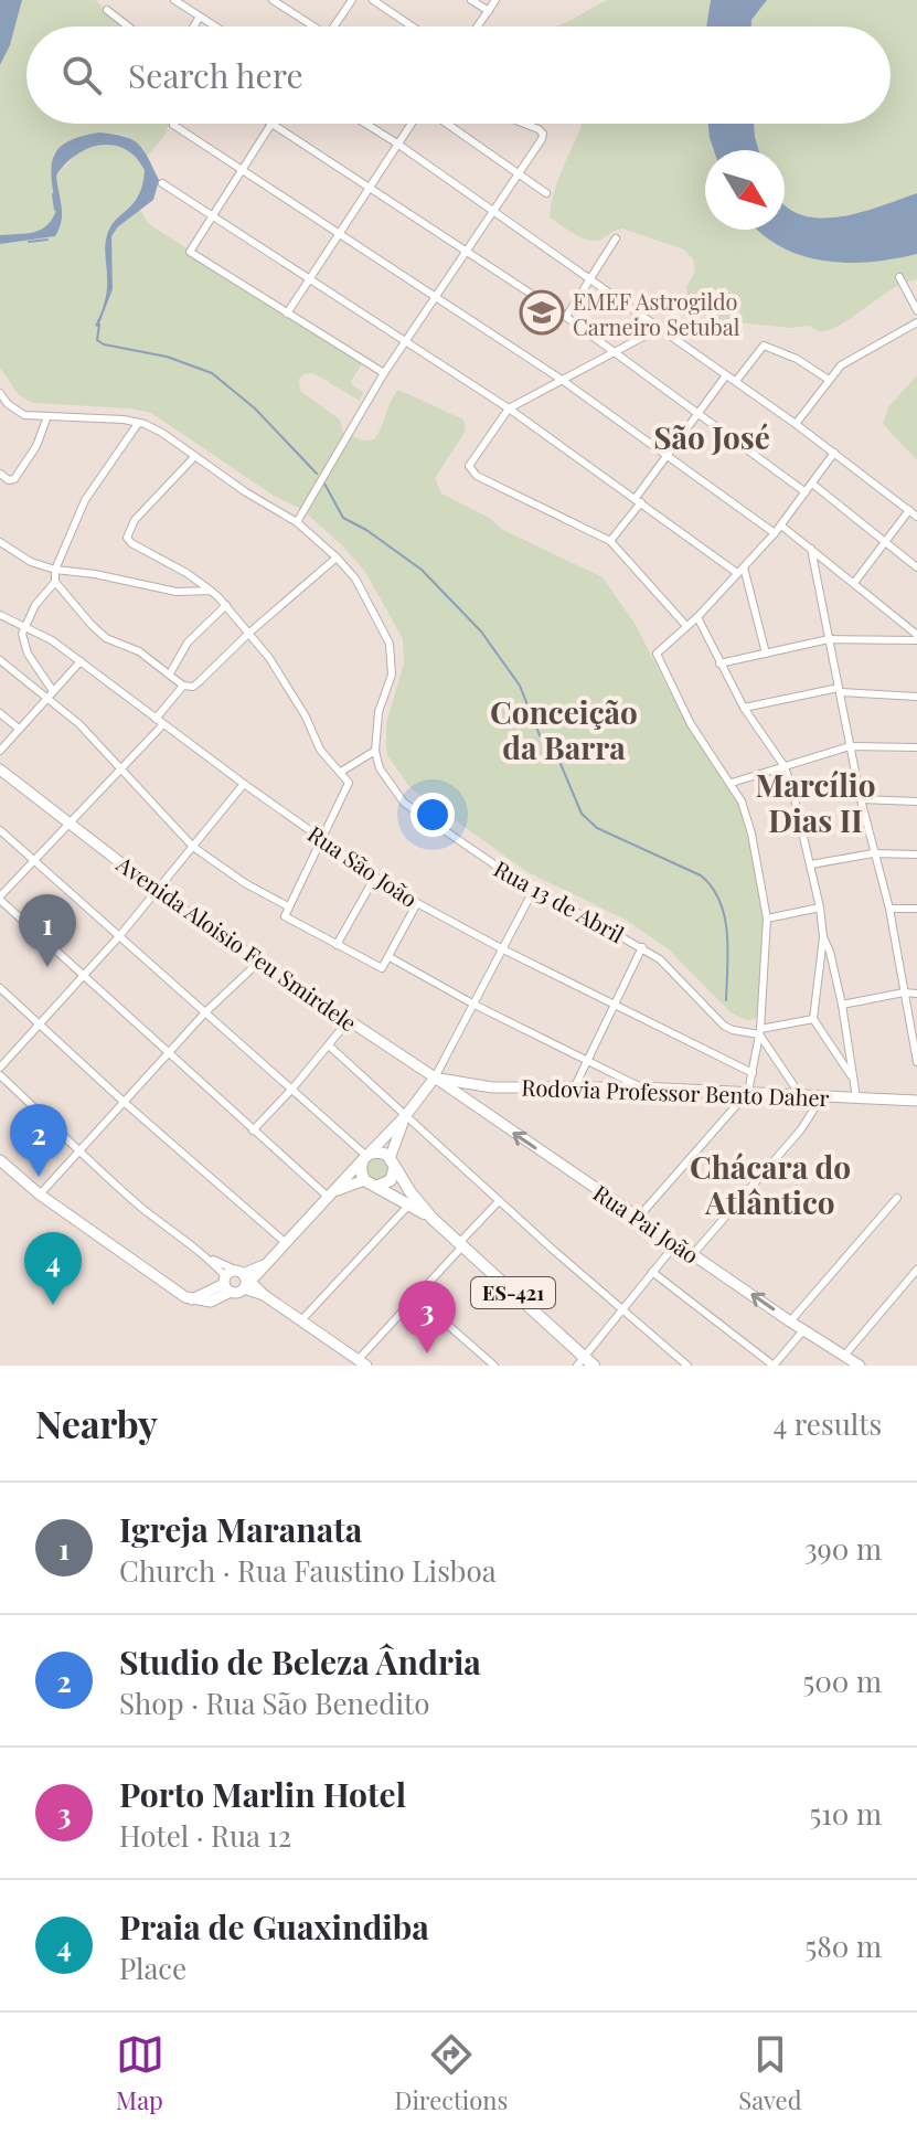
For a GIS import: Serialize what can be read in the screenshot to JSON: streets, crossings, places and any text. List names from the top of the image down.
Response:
{
  "streets": {
    "main road": ["ES-421"],
    "street": [
      "Rua São João",
      "Rua 13 de Abril",
      "Avenida Aloisio Feu Smirdele",
      "Rodovia Professor Bento Daher",
      "Rua Pai João"
    ]
  },
  "crossings": [
    ["Avenida Aloisio Feu Smirdele", "Rodovia Professor Bento Daher"],
    ["Avenida Aloisio Feu Smirdele", "Rua Pai João"],
    ["Rodovia Professor Bento Daher", "Rua Pai João"]
  ],
  "districts": [
    "São José",
    "Conceição da Barra",
    "Marcílio Dias II",
    "Chácara do Atlântico"
  ],
  "places": {
    "school or university": ["EMEF Astrogildo Carneiro Setubal"]
  },
  "north": "bottom right",
  "page": {
    "search": "Search here",
    "pins": [
      "1",
      "2",
      "4",
      "3"
    ],
    "heading": ["Nearby", "4 results"],
    "list": [
      {
        "mark": "1",
        "name": "Igreja Maranata",
        "note": "Church · Rua Faustino Lisboa",
        "value": "390 m"
      },
      {
        "mark": "2",
        "name": "Studio de Beleza Ândria",
        "note": "Shop · Rua São Benedito",
        "value": "500 m"
      },
      {
        "mark": "3",
        "name": "Porto Marlin Hotel",
        "note": "Hotel · Rua 12",
        "value": "510 m"
      },
      {
        "mark": "4",
        "name": "Praia de Guaxindiba",
        "note": "Place",
        "value": "580 m"
      }
    ],
    "nav": ["Map", "Directions", "Saved"]
  }
}
